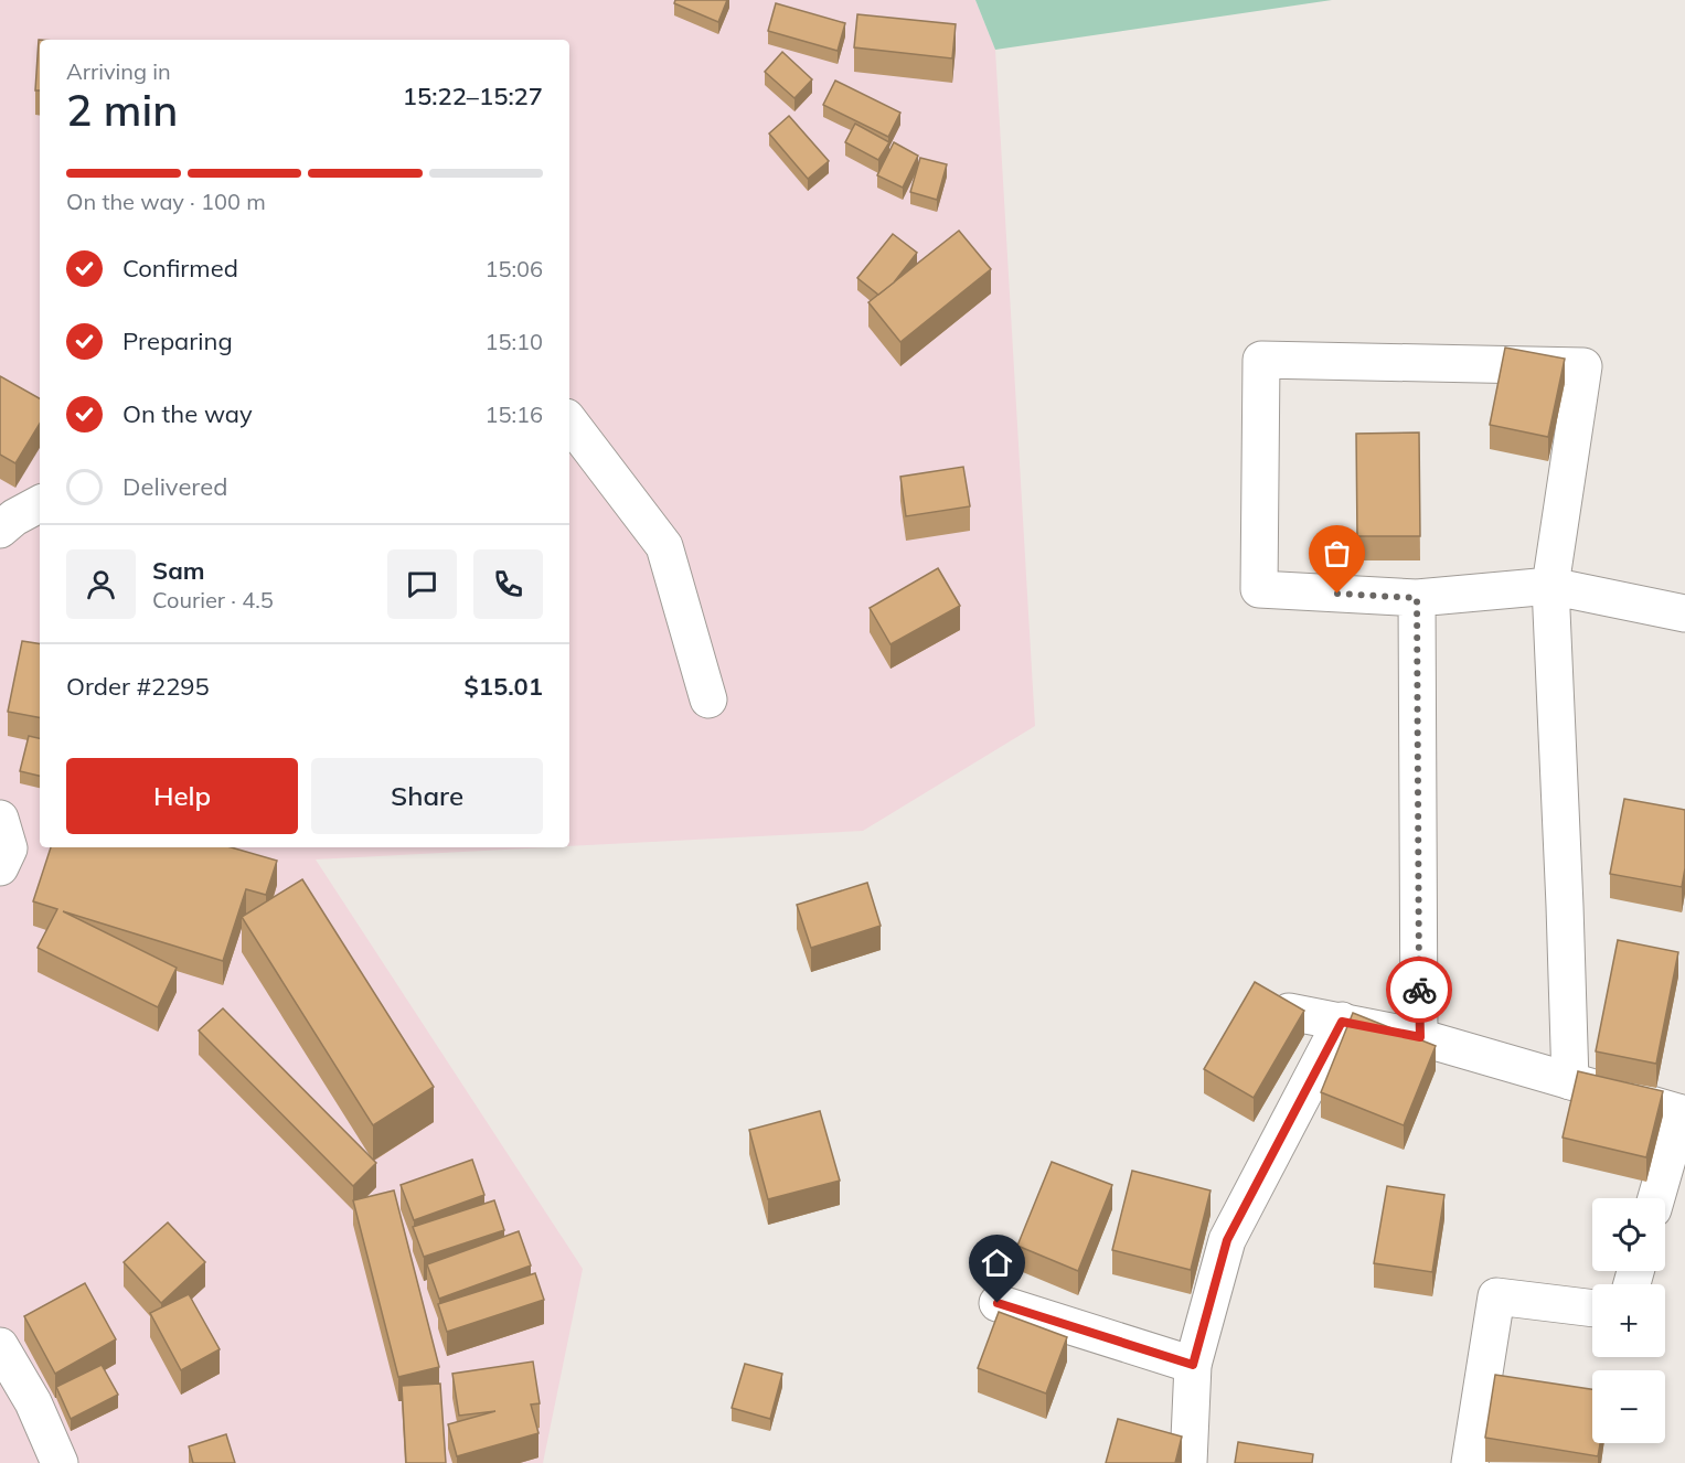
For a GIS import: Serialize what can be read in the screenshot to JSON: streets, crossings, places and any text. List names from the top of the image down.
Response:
{
  "page": {
    "heading": ["2 min", "Arriving in", "15:22–15:27"],
    "panel": [
      "Sam",
      "Courier · 4.5",
      "Order #2295",
      "$15.01"
    ],
    "bar": "On the way · 100 m",
    "list": [
      ["Confirmed", "15:06"],
      ["Preparing", "15:10"],
      ["On the way", "15:16"],
      "Delivered"
    ],
    "buttons": ["Help", "Share"],
    "map_buttons": ["+", "−"]
  }
}
